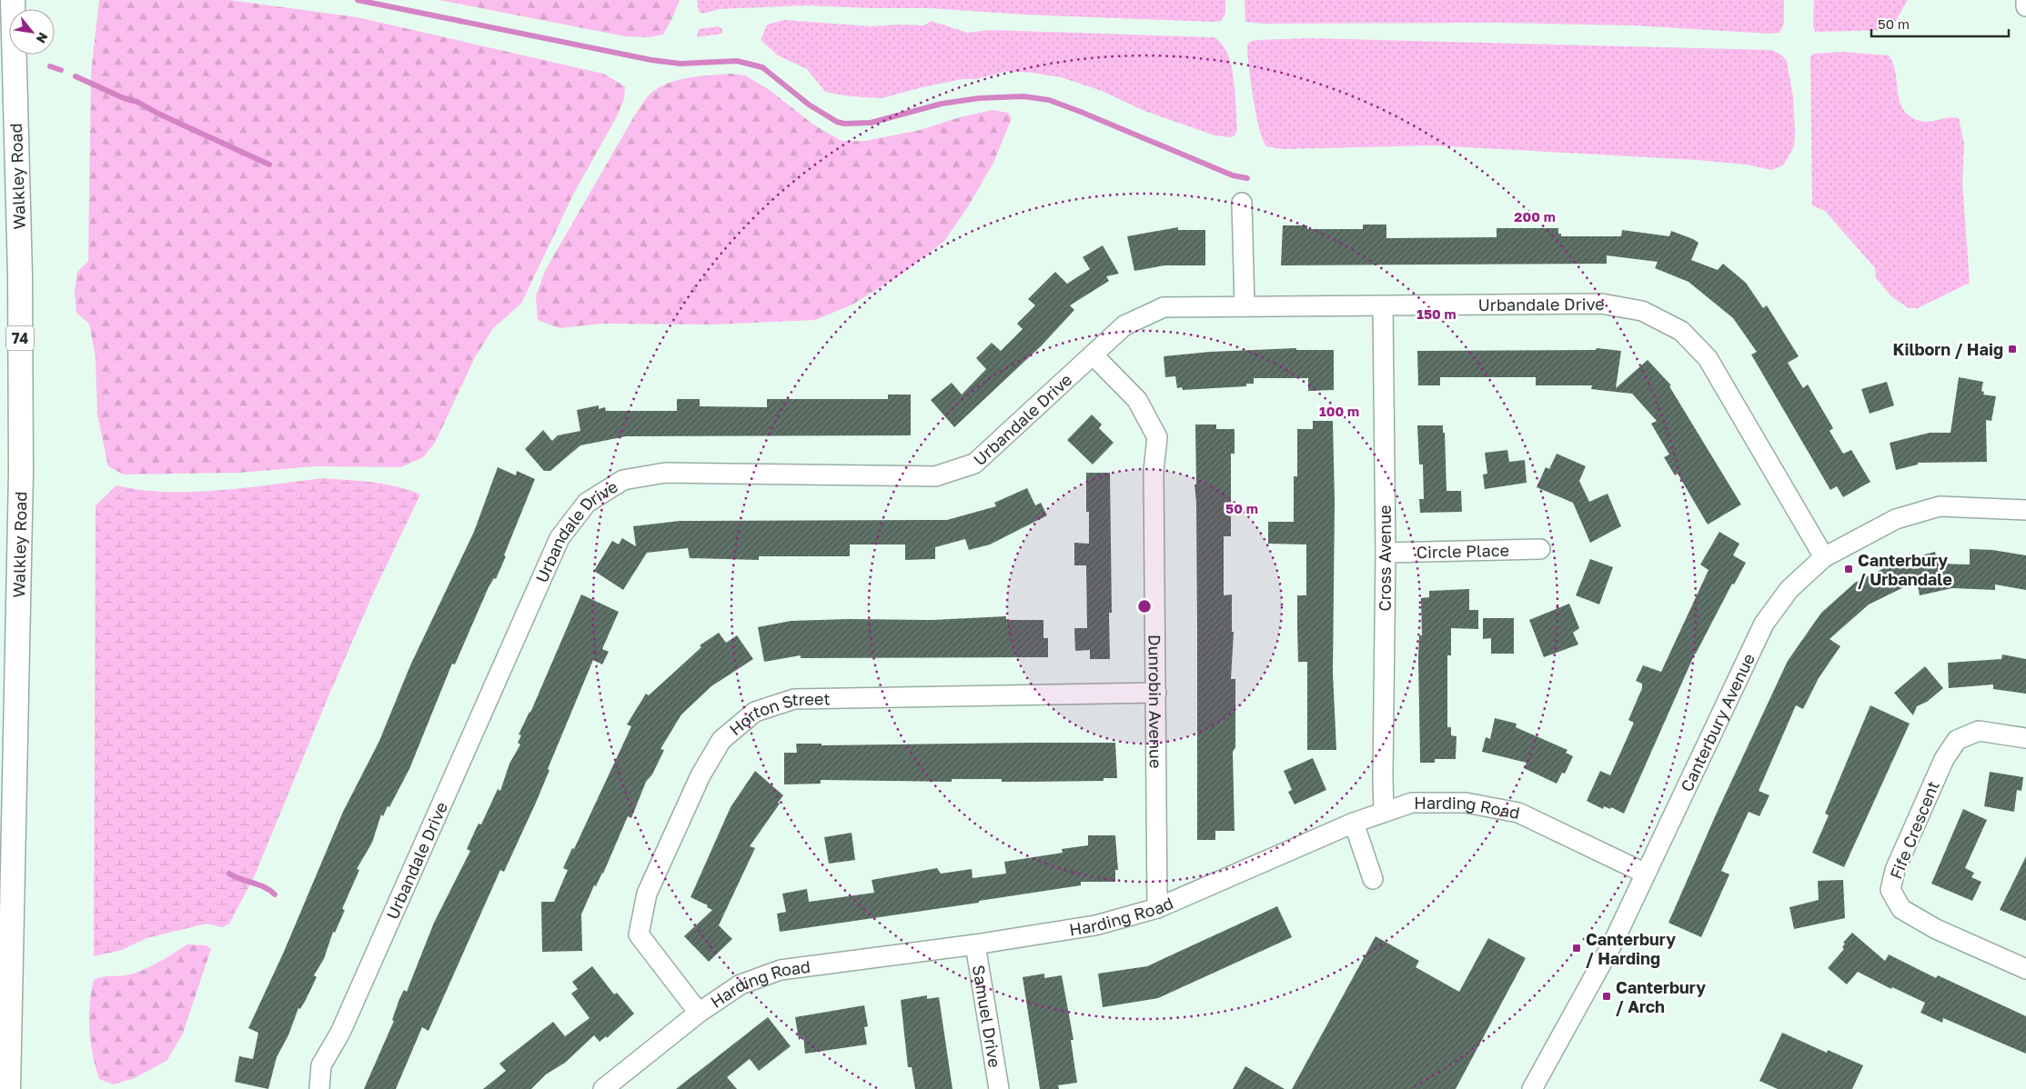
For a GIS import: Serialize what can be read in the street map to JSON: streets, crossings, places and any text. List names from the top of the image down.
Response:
{
  "streets": {
    "main road": ["Walkley Road", "74"],
    "street": [
      "Urbandale Drive",
      "Circle Place",
      "Cross Avenue",
      "Dunrobin Avenue",
      "Horton Street",
      "Canterbury Avenue",
      "Harding Road",
      "Fife Crescent",
      "Samuel Drive"
    ]
  },
  "crossings": [
    ["Urbandale Drive", "Cross Avenue"],
    ["Urbandale Drive", "Dunrobin Avenue"],
    ["Urbandale Drive", "Canterbury Avenue"],
    ["Circle Place", "Cross Avenue"],
    ["Cross Avenue", "Harding Road"],
    ["Dunrobin Avenue", "Horton Street"],
    ["Dunrobin Avenue", "Harding Road"],
    ["Horton Street", "Harding Road"],
    ["Canterbury Avenue", "Harding Road"],
    ["Harding Road", "Samuel Drive"]
  ],
  "places": {
    "transit": [
      "Kilborn / Haig",
      "Canterbury / Urbandale",
      "Canterbury / Harding",
      "Canterbury / Arch"
    ]
  },
  "scale_bar": "50 m",
  "north": "bottom right",
  "rings": [
    "200 m",
    "150 m",
    "100 m",
    "50 m"
  ]
}
